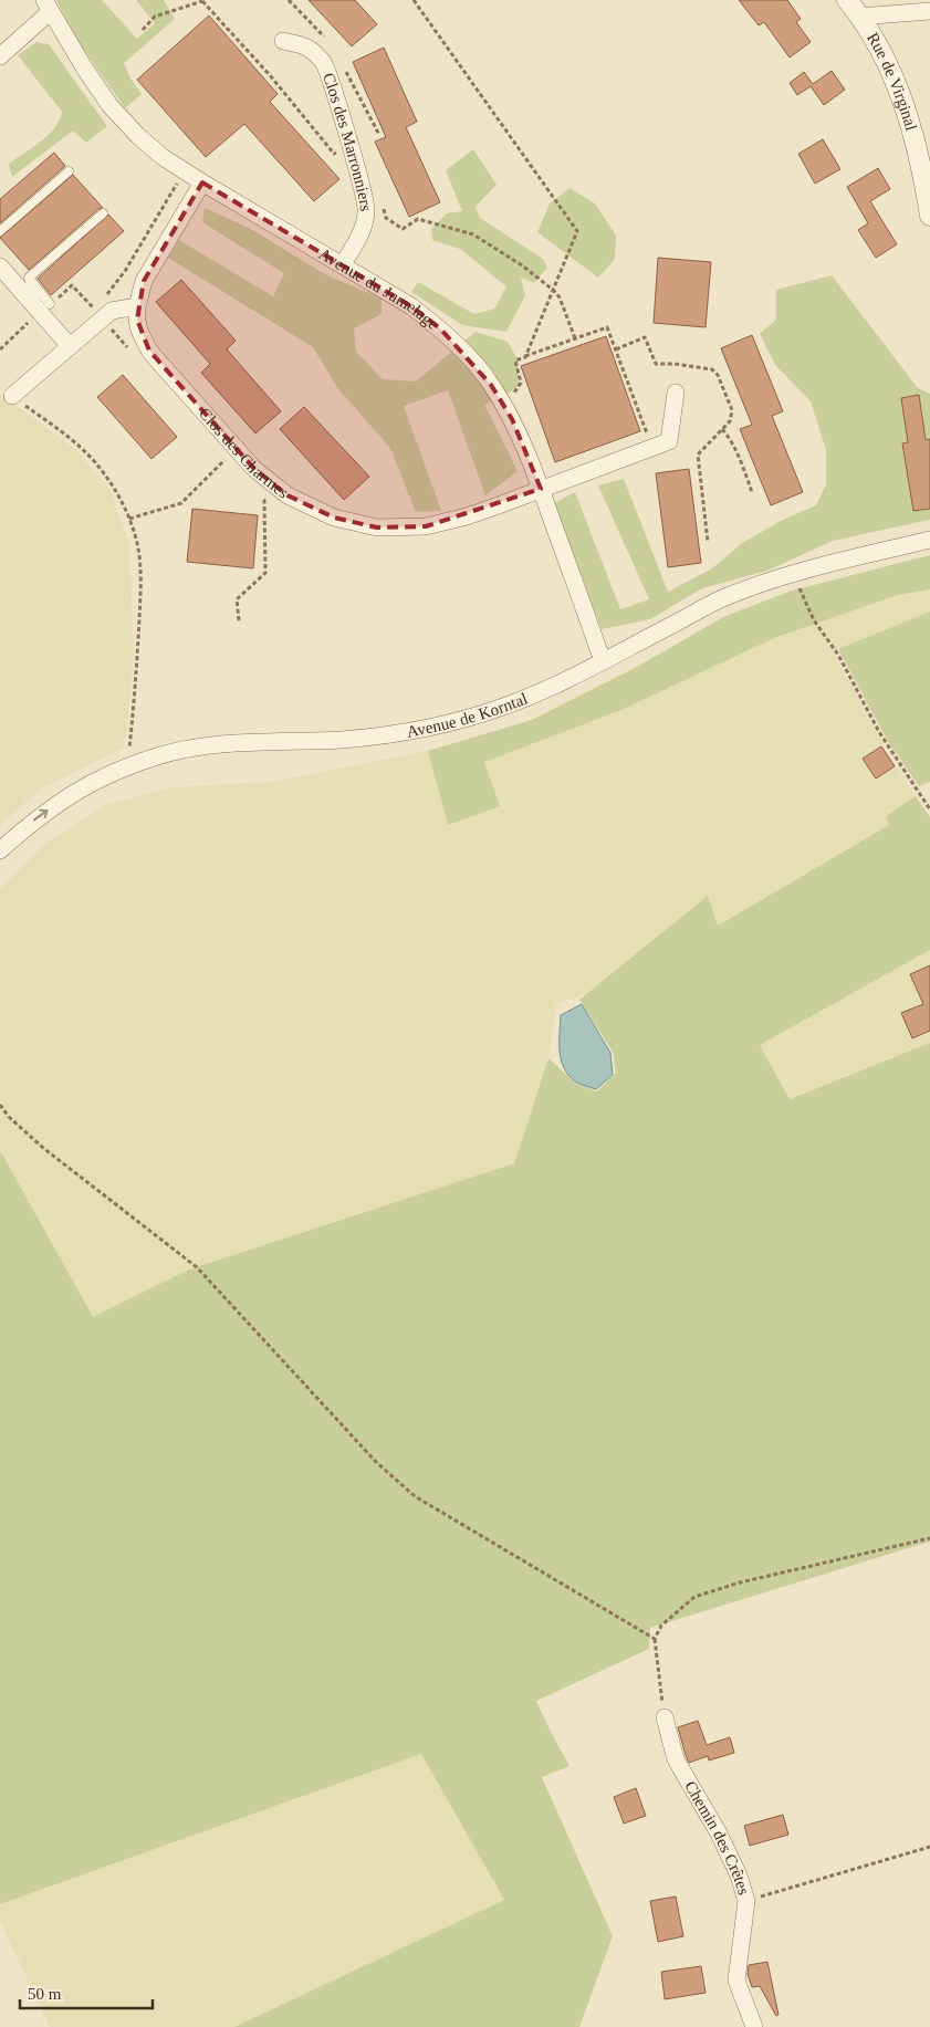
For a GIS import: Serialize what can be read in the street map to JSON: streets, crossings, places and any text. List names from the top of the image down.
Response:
{
  "streets": {
    "street": [
      "Rue de Virginal",
      "Clos des Marronniers",
      "Avenue du Jumelage",
      "Clos des Charmes",
      "Avenue de Korntal",
      "Chemin des Crêtes"
    ]
  },
  "crossings": [
    ["Clos des Marronniers", "Avenue du Jumelage"],
    ["Avenue du Jumelage", "Clos des Charmes"],
    ["Avenue du Jumelage", "Avenue de Korntal"]
  ],
  "scale_bar": "50 m"
}
